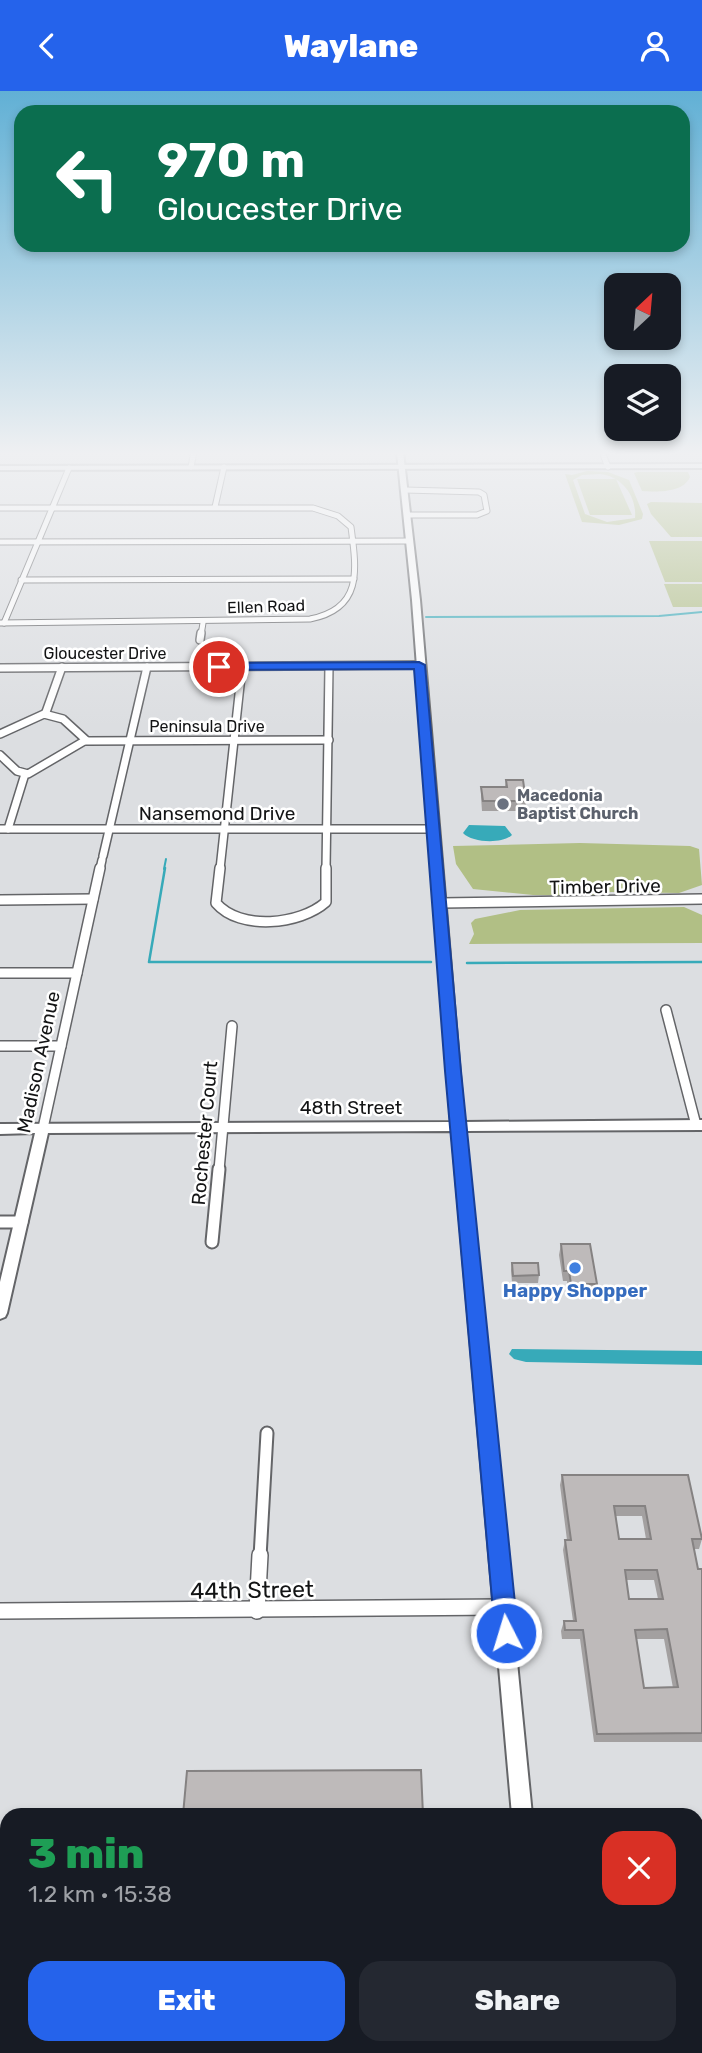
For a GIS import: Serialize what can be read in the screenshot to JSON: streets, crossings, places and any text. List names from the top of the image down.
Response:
{
  "streets": {
    "street": [
      "Ellen Road",
      "Gloucester Drive",
      "Peninsula Drive",
      "Nansemond Drive",
      "Timber Drive",
      "Madison Avenue",
      "48th Street",
      "Rochester Court",
      "44th Street"
    ]
  },
  "crossings": [
    ["Gloucester Drive", "Madison Avenue"],
    ["Peninsula Drive", "Madison Avenue"],
    ["Nansemond Drive", "Madison Avenue"],
    ["Madison Avenue", "48th Street"],
    ["48th Street", "Rochester Court"]
  ],
  "places": ["Macedonia Baptist Church", "Happy Shopper"],
  "north": "top right",
  "page": {
    "header": "Waylane",
    "turn": ["970 m", "Gloucester Drive"],
    "heading": ["3 min", "1.2 km · 15:38"],
    "buttons": ["Exit", "Share"]
  }
}
